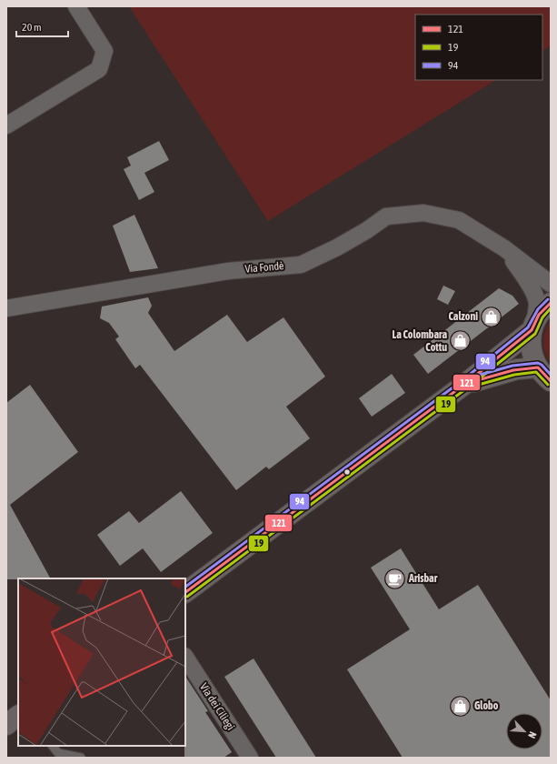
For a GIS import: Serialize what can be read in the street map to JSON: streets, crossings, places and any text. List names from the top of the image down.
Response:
{
  "streets": {
    "street": ["Via Fondè", "Via dei Ciliegi"]
  },
  "places": {
    "shop": ["Calzoni", "La Colombara Cottu", "Globo"],
    "cafe": ["Arisbar"]
  },
  "lines": ["transit line 94", "transit line 121", "transit line 19"],
  "legend": ["121", "19", "94"],
  "scale_bar": "20 m",
  "north": "bottom right"
}
